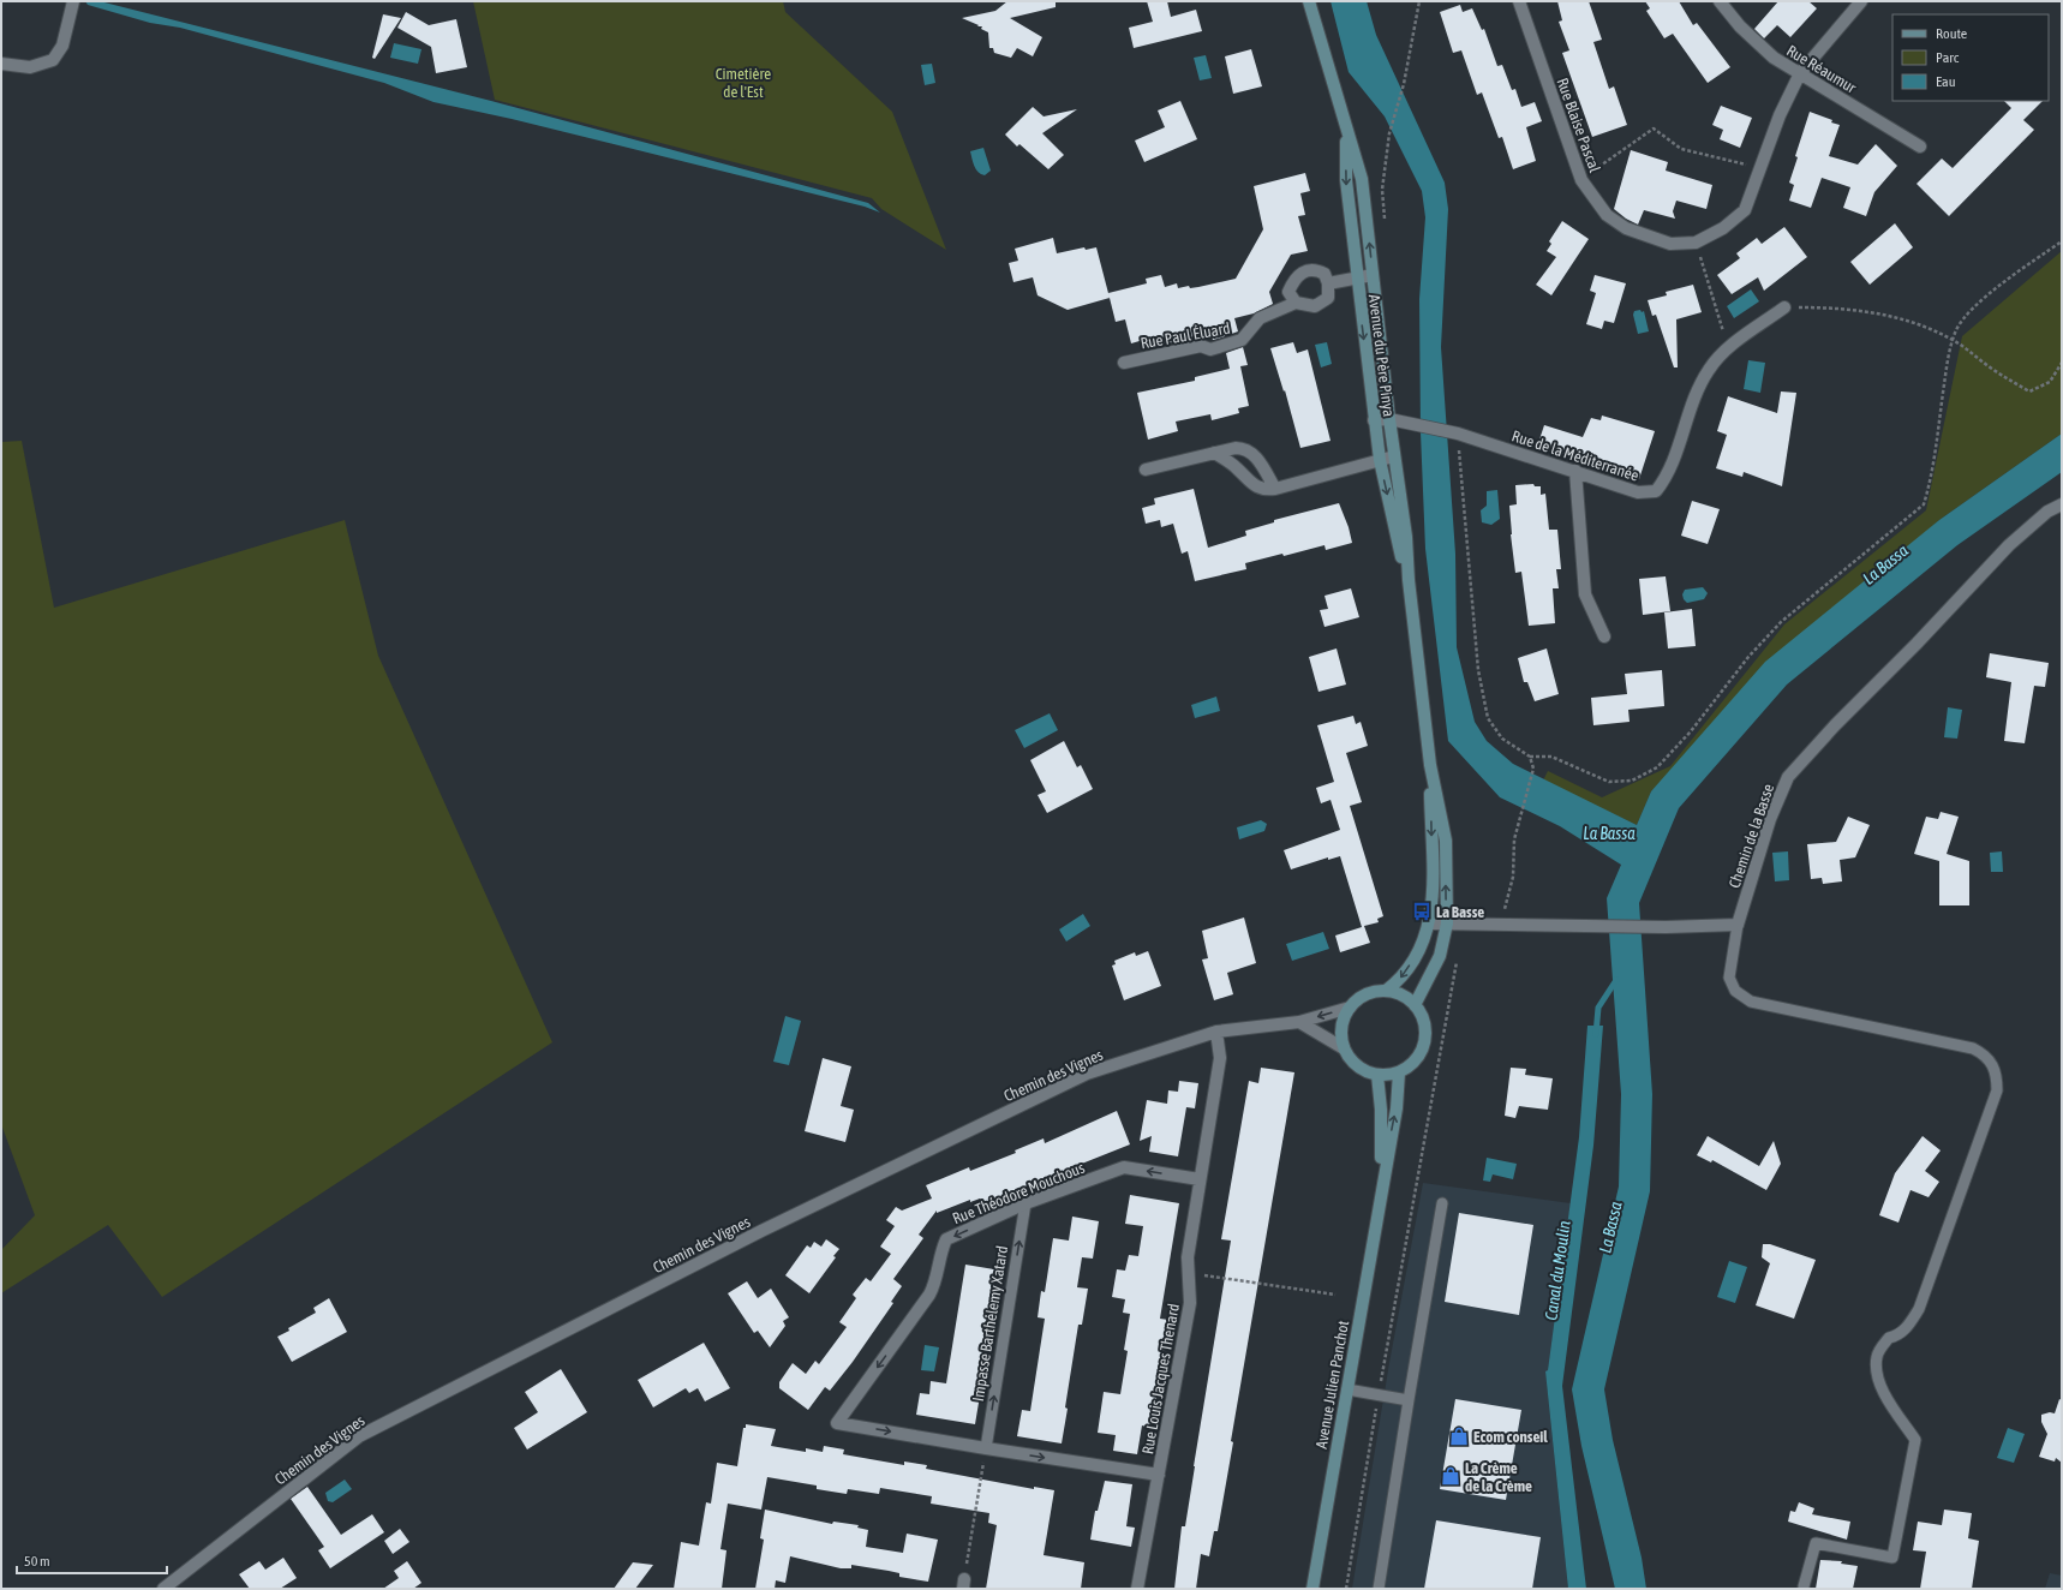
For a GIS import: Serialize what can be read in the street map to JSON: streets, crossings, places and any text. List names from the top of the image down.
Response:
{
  "streets": {
    "main road": ["Avenue du Père Pinya", "Avenue Julien Panchot"],
    "street": [
      "Rue Réaumur",
      "Rue Blaise Pascal",
      "Rue Paul Éluard",
      "Rue de la Méditerranée",
      "Chemin de la Basse",
      "Chemin des Vignes",
      "Rue Théodore Mouchous",
      "Rue Louis Jacques Thenard"
    ],
    "lane": ["Impasse Barthélemy Xatard"]
  },
  "crossings": [
    ["Rue Réaumur", "Rue Blaise Pascal"],
    ["Avenue du Père Pinya", "Rue de la Méditerranée"],
    ["Avenue du Père Pinya", "Chemin des Vignes"],
    ["Avenue du Père Pinya", "Avenue Julien Panchot"],
    ["Chemin des Vignes", "Rue Louis Jacques Thenard"],
    ["Chemin des Vignes", "Avenue Julien Panchot"],
    ["Rue Théodore Mouchous", "Impasse Barthélemy Xatard"],
    ["Rue Théodore Mouchous", "Rue Louis Jacques Thenard"]
  ],
  "one_way": ["Impasse Barthélemy Xatard"],
  "water": ["La Bassa", "Canal du Moulin"],
  "parks": ["Cimetière de l'Est"],
  "places": {
    "bus stop": ["La Basse"],
    "shop": ["Ecom conseil", "La Crème de la Crème"]
  },
  "legend": ["Route", "Parc", "Eau"],
  "scale_bar": "50 m"
}
